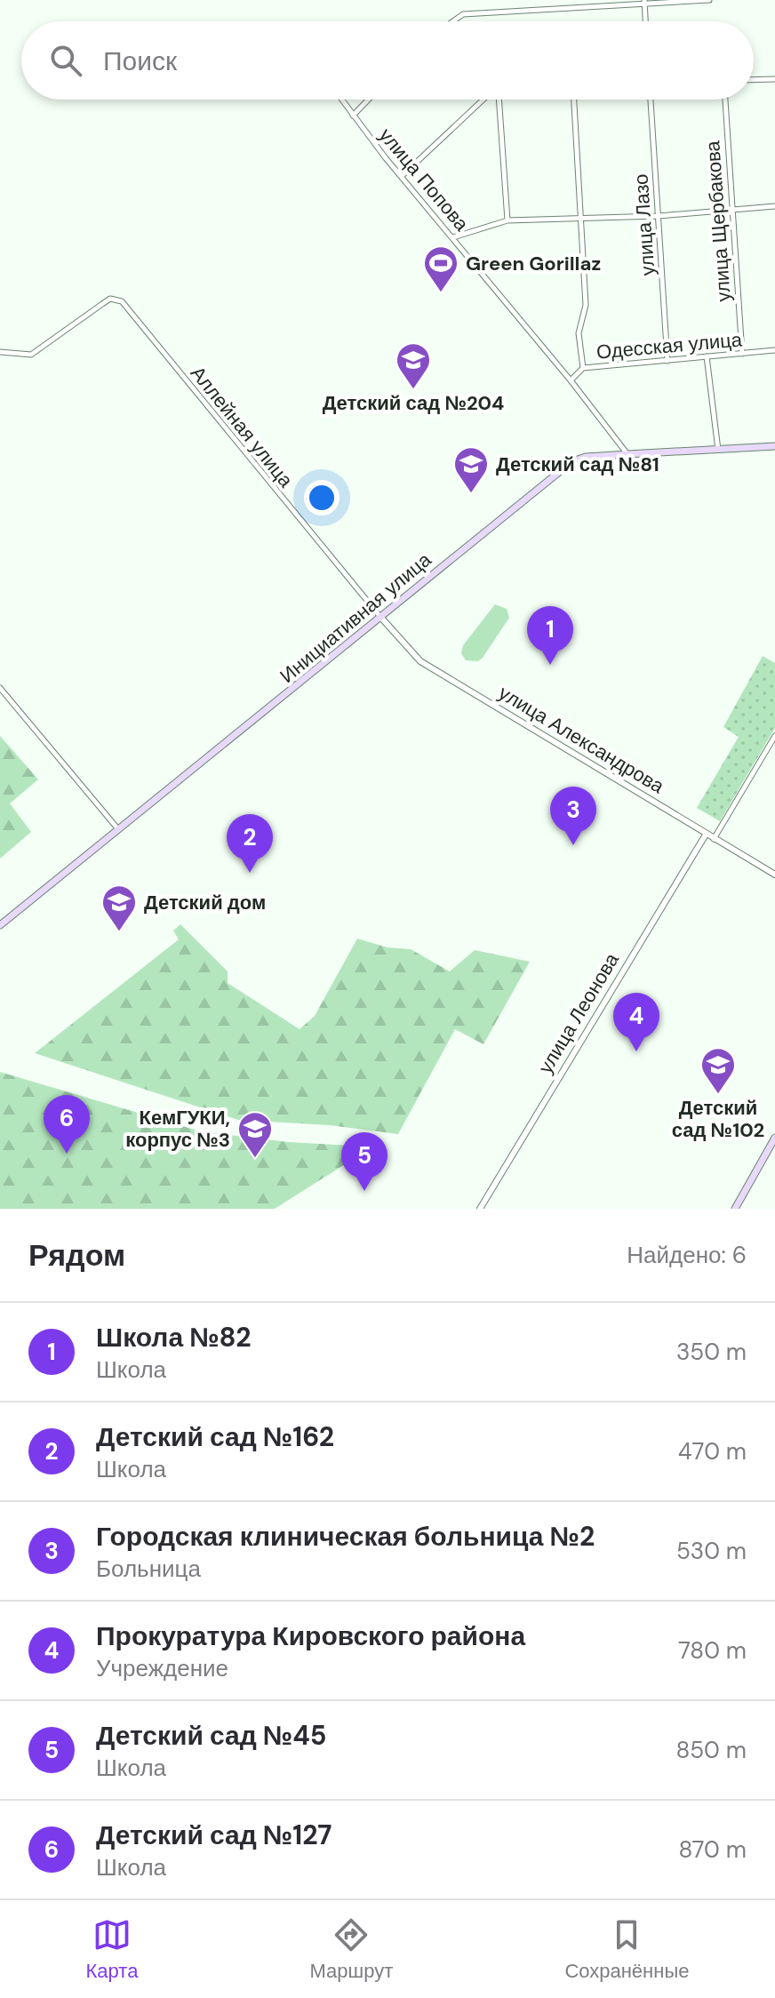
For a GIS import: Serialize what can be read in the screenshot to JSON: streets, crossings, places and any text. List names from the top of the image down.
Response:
{
  "streets": {
    "main road": ["Инициативная улица"],
    "street": [
      "улица Попова",
      "улица Щербакова",
      "улица Лазо",
      "Одесская улица",
      "Аллейная улица",
      "улица Александрова",
      "улица Леонова"
    ]
  },
  "crossings": [
    ["улица Попова", "Одесская улица"],
    ["улица Попова", "Инициативная улица"],
    ["улица Щербакова", "Одесская улица"],
    ["улица Лазо", "Одесская улица"],
    ["Аллейная улица", "Инициативная улица"],
    ["Аллейная улица", "улица Александрова"],
    ["Инициативная улица", "улица Александрова"],
    ["улица Александрова", "улица Леонова"]
  ],
  "places": {
    "sports": ["Green Gorillaz"],
    "school or university": [
      "Детский сад №204",
      "Детский сад №81",
      "Детский дом",
      "Детский сад №102",
      "КемГУКИ, корпус №3"
    ]
  },
  "page": {
    "search": "Поиск",
    "pins": [
      "1",
      "3",
      "2",
      "4",
      "6",
      "5"
    ],
    "heading": ["Рядом", "Найдено: 6"],
    "list": [
      {
        "mark": "1",
        "name": "Школа №82",
        "note": "Школа",
        "value": "350 m"
      },
      {
        "mark": "2",
        "name": "Детский сад №162",
        "note": "Школа",
        "value": "470 m"
      },
      {
        "mark": "3",
        "name": "Городская клиническая больница №2",
        "note": "Больница",
        "value": "530 m"
      },
      {
        "mark": "4",
        "name": "Прокуратура Кировского района",
        "note": "Учреждение",
        "value": "780 m"
      },
      {
        "mark": "5",
        "name": "Детский сад №45",
        "note": "Школа",
        "value": "850 m"
      },
      {
        "mark": "6",
        "name": "Детский сад №127",
        "note": "Школа",
        "value": "870 m"
      }
    ],
    "nav": ["Карта", "Маршрут", "Сохранённые"]
  }
}
